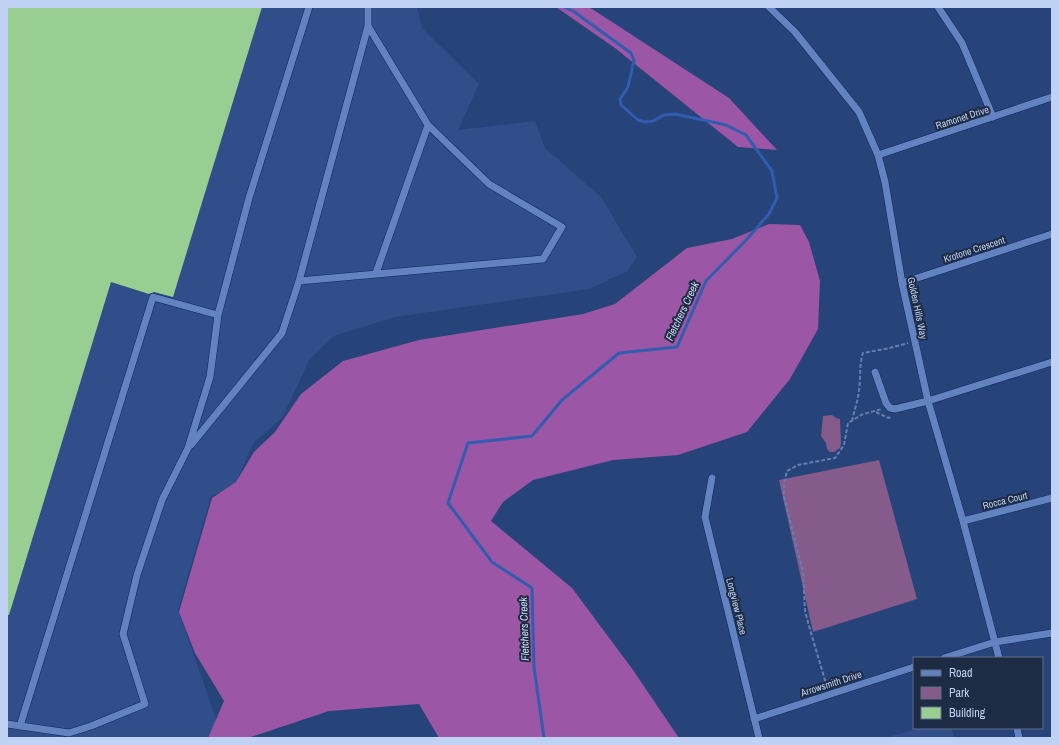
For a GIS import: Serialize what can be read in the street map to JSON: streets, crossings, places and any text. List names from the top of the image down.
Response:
{
  "streets": {
    "street": [
      "Ramonet Drive",
      "Krotone Crescent",
      "Golden Hills Way",
      "Rocca Court",
      "Longview Place",
      "Arrowsmith Drive"
    ]
  },
  "crossings": [
    ["Ramonet Drive", "Golden Hills Way"],
    ["Krotone Crescent", "Golden Hills Way"],
    ["Golden Hills Way", "Rocca Court"],
    ["Longview Place", "Arrowsmith Drive"]
  ],
  "water": ["Fletchers Creek"],
  "legend": ["Road", "Park", "Building"]
}
